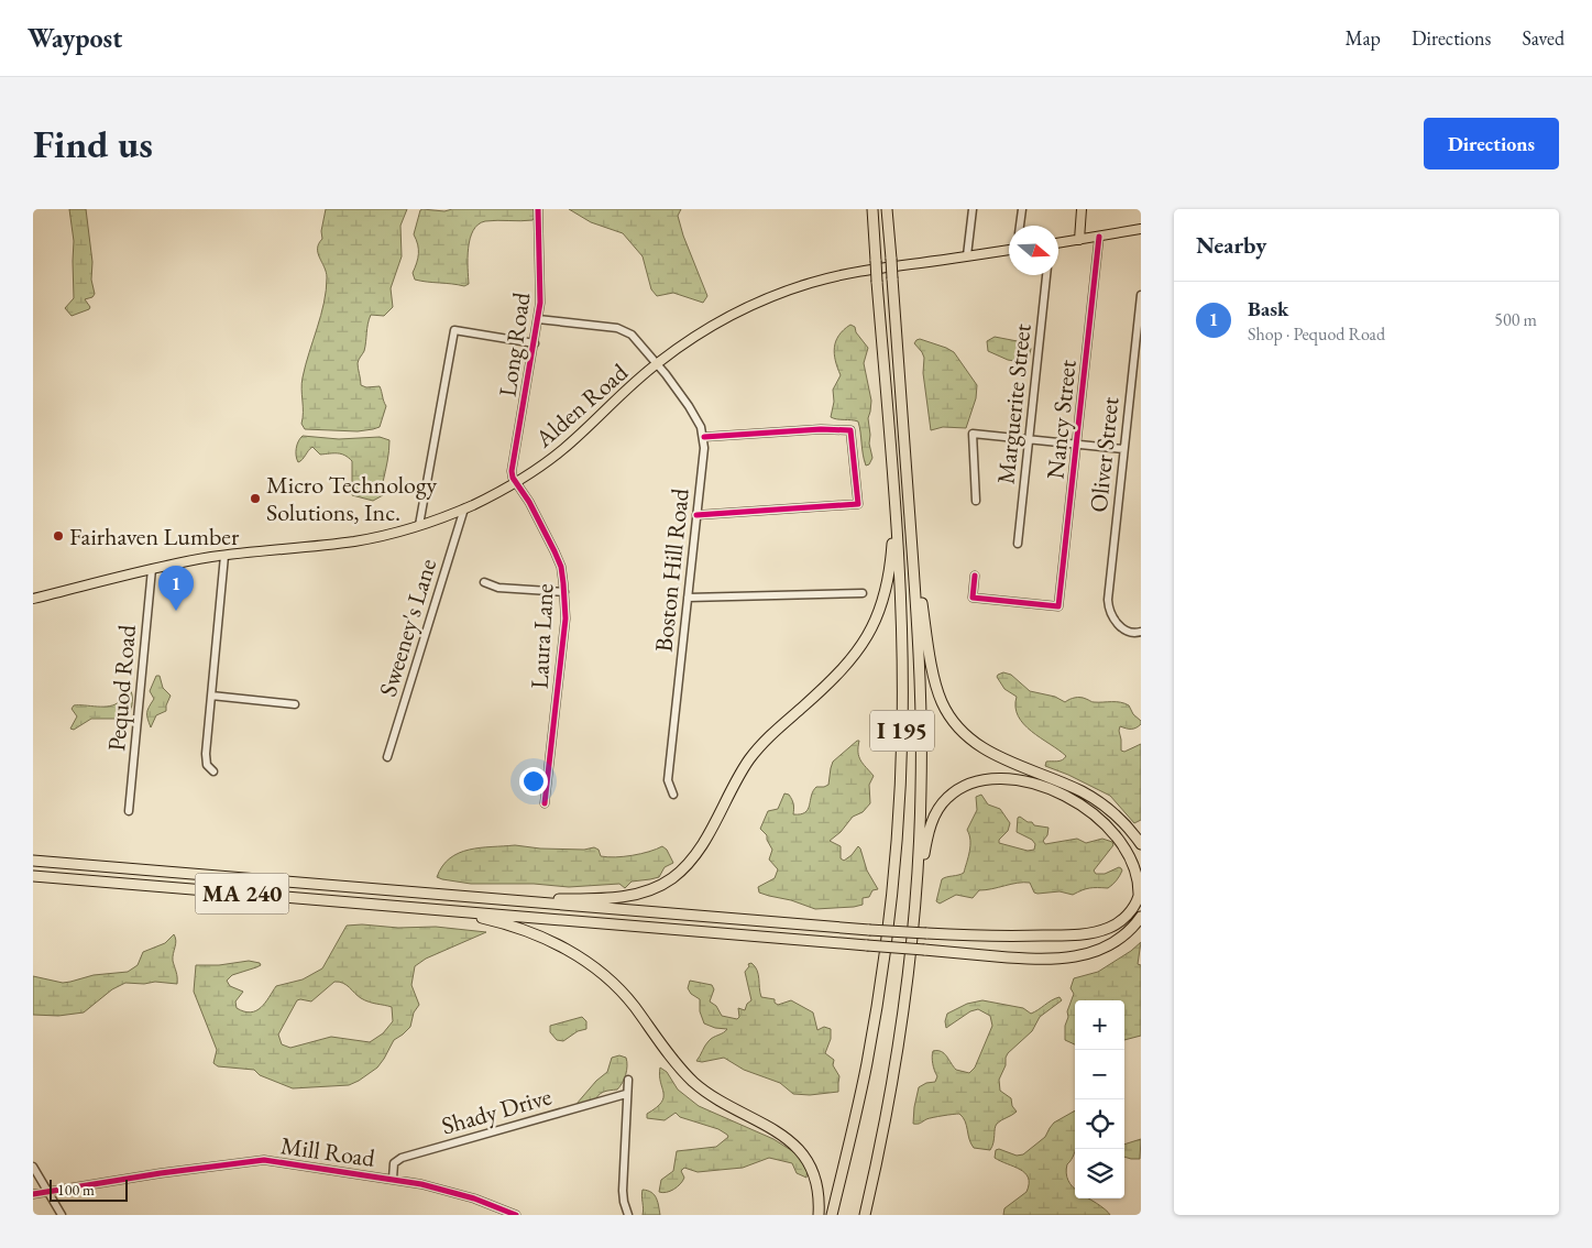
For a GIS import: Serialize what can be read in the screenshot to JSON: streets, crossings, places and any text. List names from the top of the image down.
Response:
{
  "streets": {
    "highway": ["I 195", "MA 240"],
    "main road": ["Alden Road"],
    "street": [
      "Long Road",
      "Marguerite Street",
      "Nancy Street",
      "Oliver Street",
      "Boston Hill Road",
      "Sweeney's Lane",
      "Laura Lane",
      "Pequod Road",
      "Shady Drive",
      "Mill Road"
    ]
  },
  "crossings": [
    ["Long Road", "Alden Road"],
    ["Long Road", "Laura Lane"],
    ["Alden Road", "Sweeney's Lane"],
    ["Alden Road", "Laura Lane"],
    ["Alden Road", "Pequod Road"],
    ["Shady Drive", "Mill Road"]
  ],
  "places": ["Micro Technology Solutions, Inc.", "Fairhaven Lumber"],
  "scale_bar": "100 m",
  "north": "right",
  "page": {
    "header": "Waypost",
    "nav": ["Map", "Directions", "Saved"],
    "buttons": "Directions",
    "title": "Find us",
    "heading": "Nearby",
    "list": [
      {
        "mark": "1",
        "name": "Bask",
        "note": "Shop · Pequod Road",
        "value": "500 m"
      }
    ],
    "pins": "1",
    "map_buttons": ["+", "−"],
    "scale": "100 m"
  }
}
